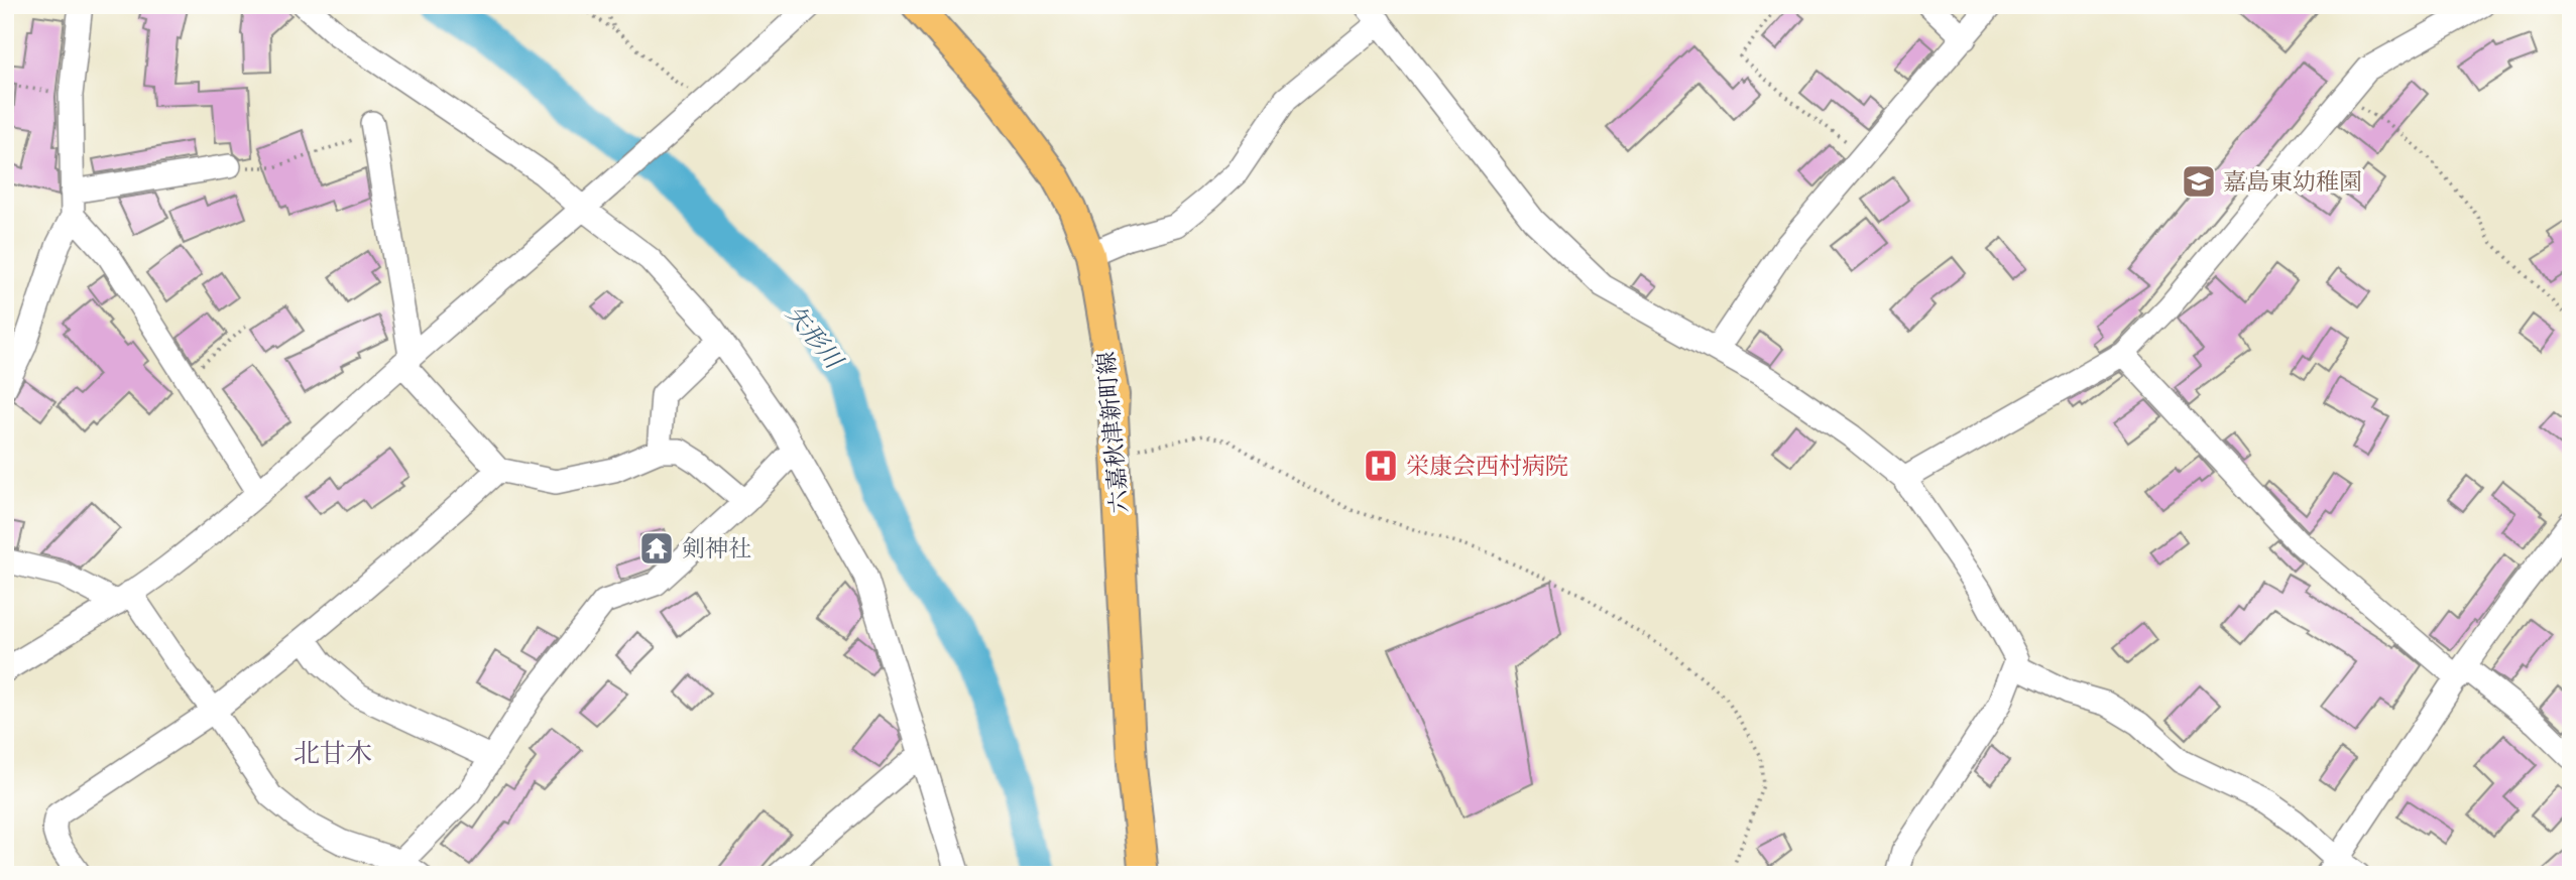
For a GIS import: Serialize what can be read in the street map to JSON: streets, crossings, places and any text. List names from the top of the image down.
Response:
{
  "streets": {
    "main road": ["六嘉秋津新町線"]
  },
  "districts": ["北甘木"],
  "water": ["矢形川"],
  "places": {
    "school or university": ["嘉島東幼稚園"],
    "hospital": ["栄康会西村病院"],
    "temple": ["剣神社"]
  }
}
